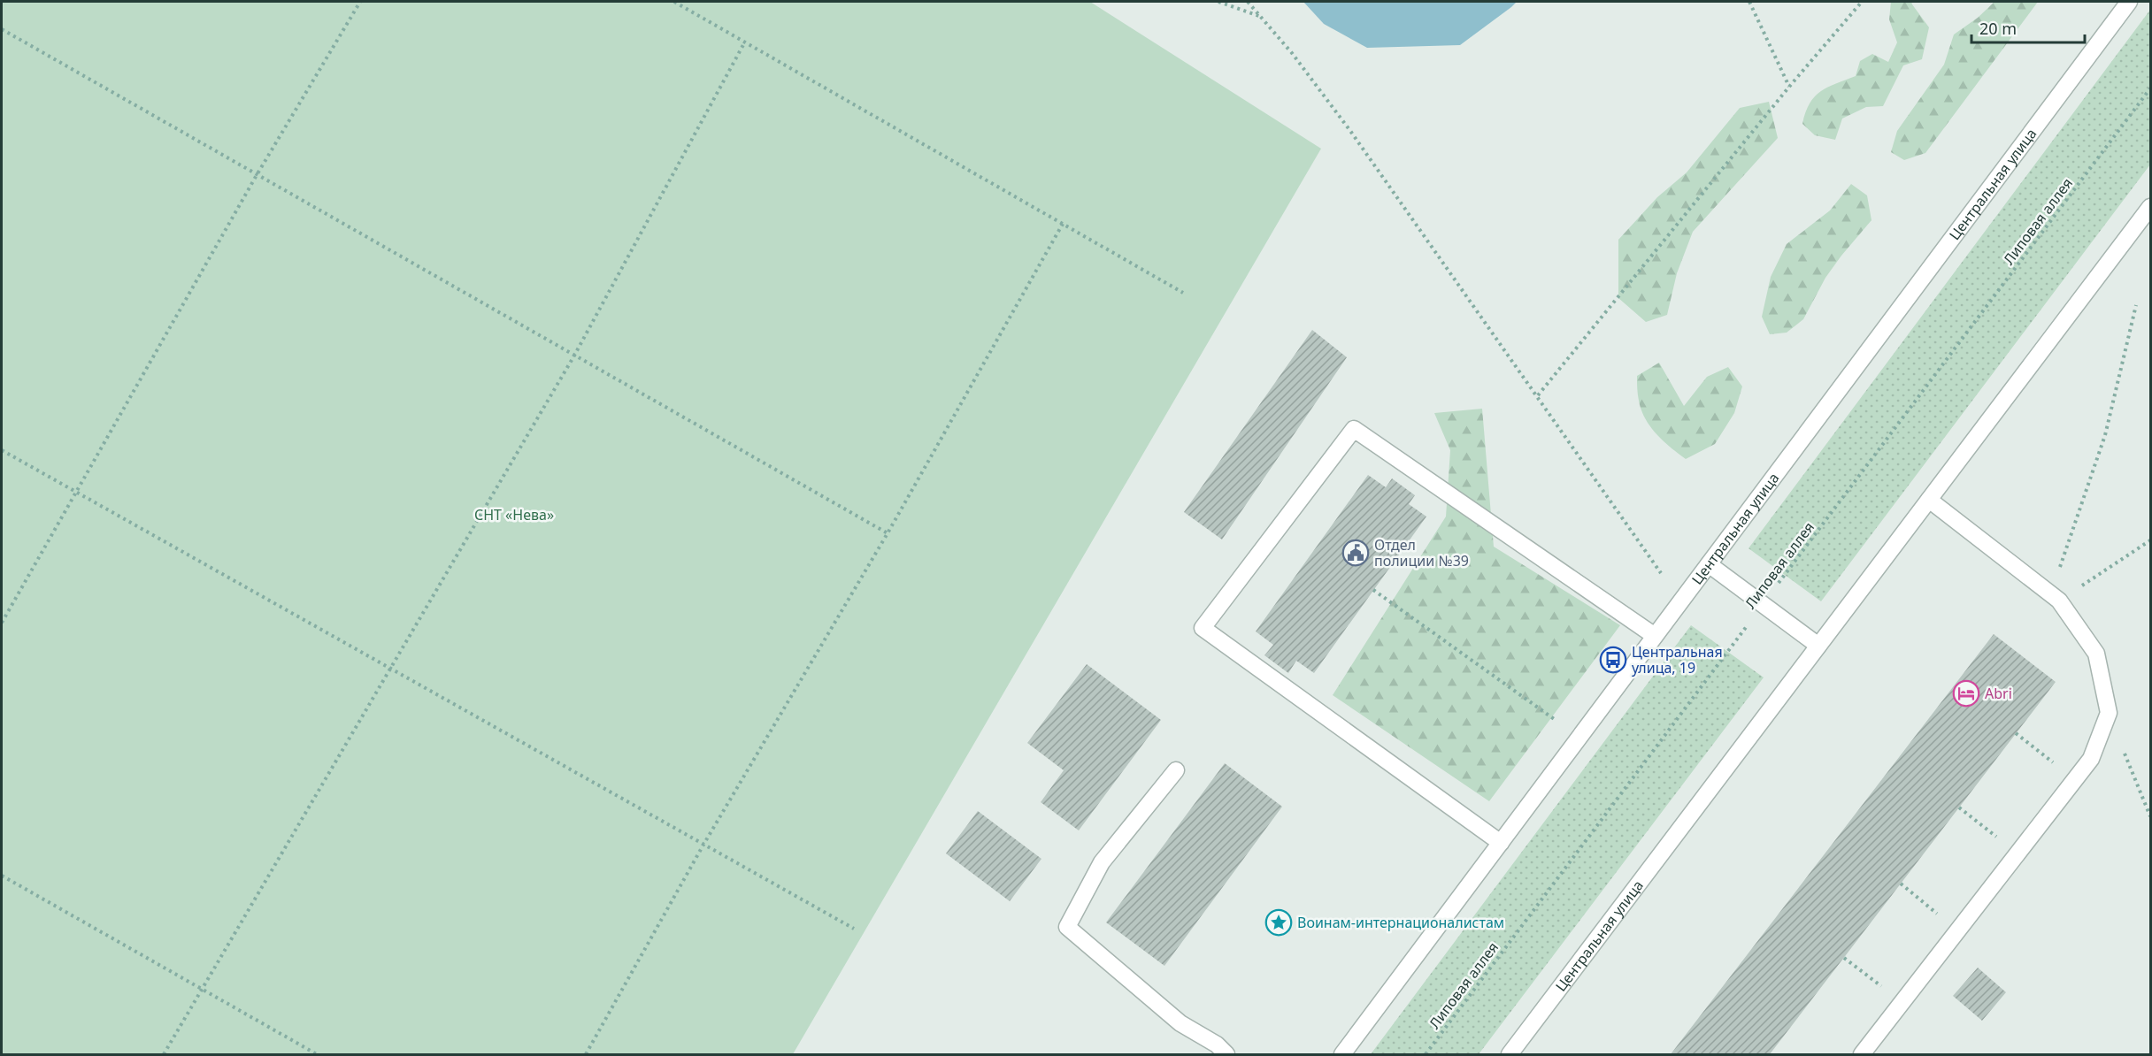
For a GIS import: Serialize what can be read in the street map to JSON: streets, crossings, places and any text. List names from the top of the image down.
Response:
{
  "streets": {
    "street": ["Центральная улица"],
    "path": ["Липовая аллея"]
  },
  "parks": ["СНТ «Нева»"],
  "places": {
    "public building": ["Отдел полиции №39"],
    "bus stop": ["Центральная улица, 19"],
    "hotel": ["Abri"],
    "place": ["Воинам-интернационалистам"]
  },
  "scale_bar": "20 m"
}
